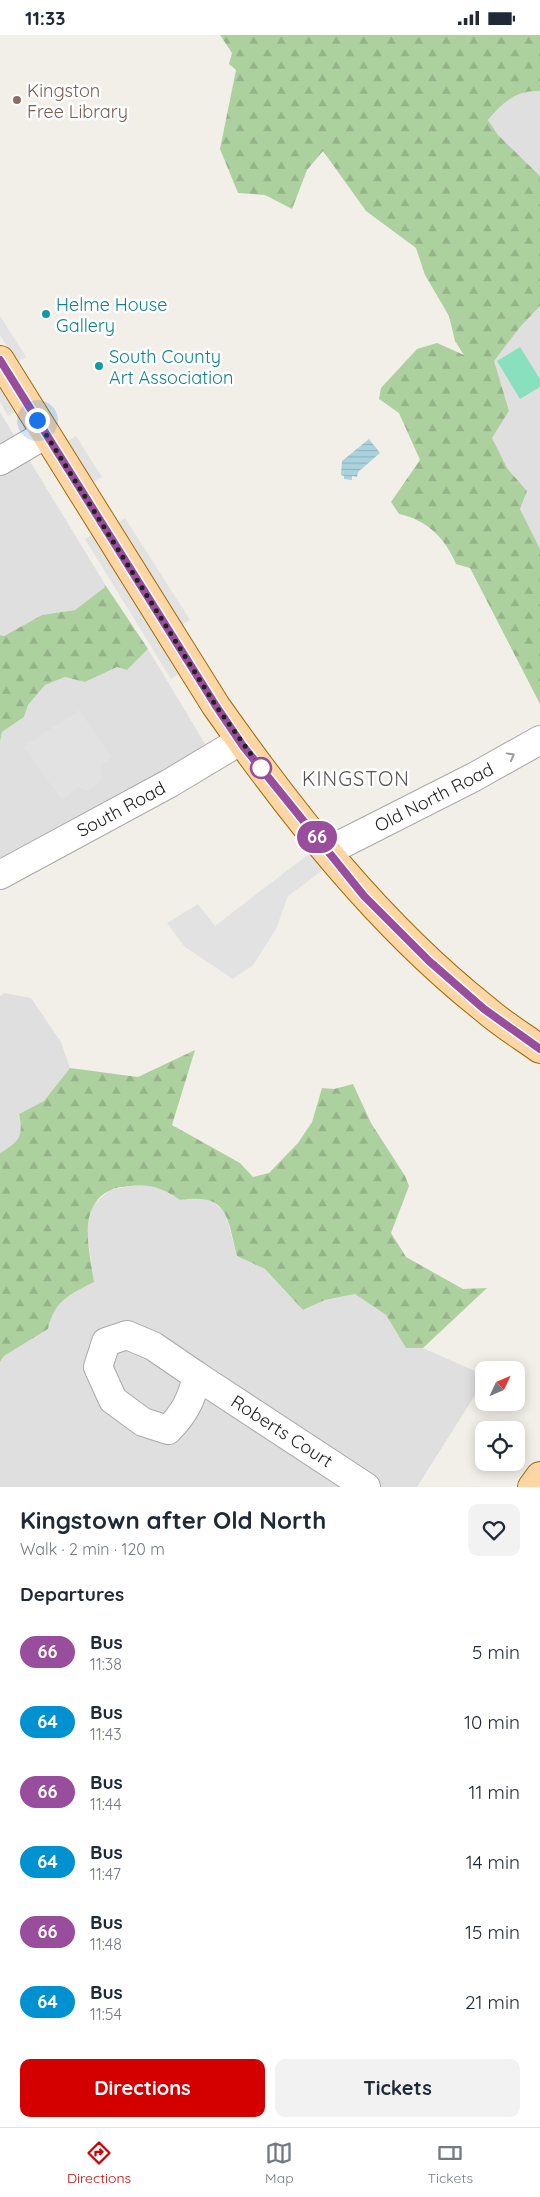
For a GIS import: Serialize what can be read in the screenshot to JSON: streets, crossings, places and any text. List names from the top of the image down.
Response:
{
  "streets": {
    "street": ["Old North Road", "South Road", "Roberts Court"]
  },
  "one_way": ["Old North Road"],
  "districts": ["KINGSTON"],
  "places": ["Kingston Free Library", "Helme House Gallery", "South County Art Association"],
  "lines": ["bus line 66"],
  "north": "top right",
  "page": {
    "status": "11:33",
    "on_map": "66",
    "heading": [
      ["Kingstown after Old North", "Walk · 2 min · 120 m"],
      "Departures"
    ],
    "list": [
      {
        "mark": "66",
        "name": "Bus",
        "note": "11:38",
        "value": "5 min"
      },
      {
        "mark": "64",
        "name": "Bus",
        "note": "11:43",
        "value": "10 min"
      },
      {
        "mark": "66",
        "name": "Bus",
        "note": "11:44",
        "value": "11 min"
      },
      {
        "mark": "64",
        "name": "Bus",
        "note": "11:47",
        "value": "14 min"
      },
      {
        "mark": "66",
        "name": "Bus",
        "note": "11:48",
        "value": "15 min"
      },
      {
        "mark": "64",
        "name": "Bus",
        "note": "11:54",
        "value": "21 min"
      }
    ],
    "buttons": ["Directions", "Tickets"],
    "tabs": ["Directions", "Map", "Tickets"]
  }
}
